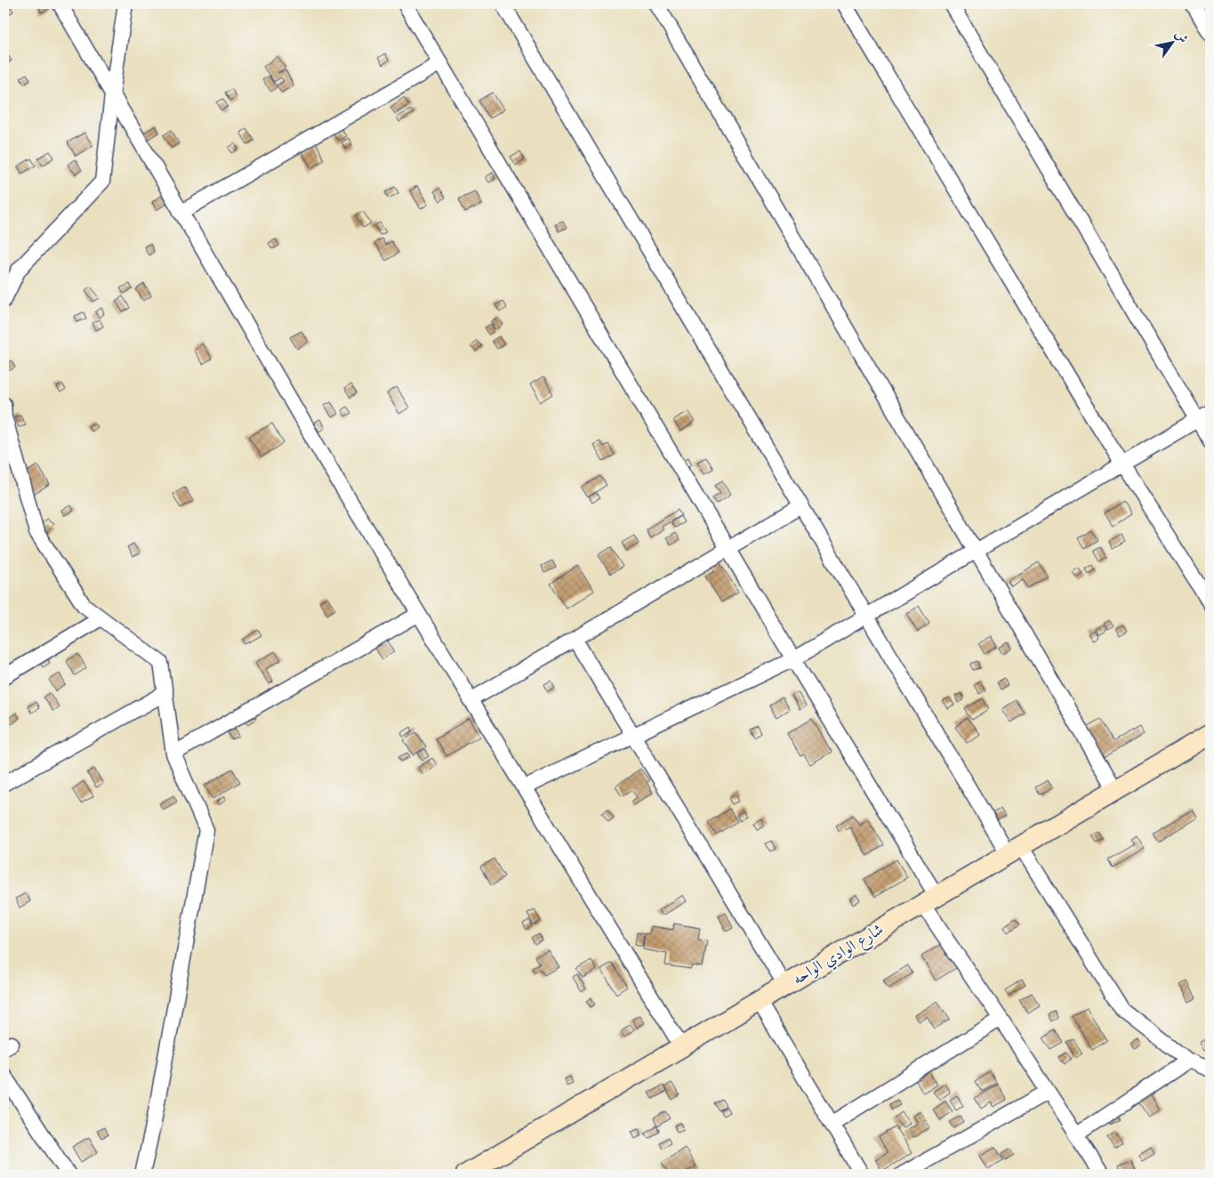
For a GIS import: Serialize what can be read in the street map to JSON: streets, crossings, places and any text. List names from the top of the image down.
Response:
{
  "streets": {
    "main road": ["شارع الوادي الواحه"]
  },
  "north": "top right"
}
